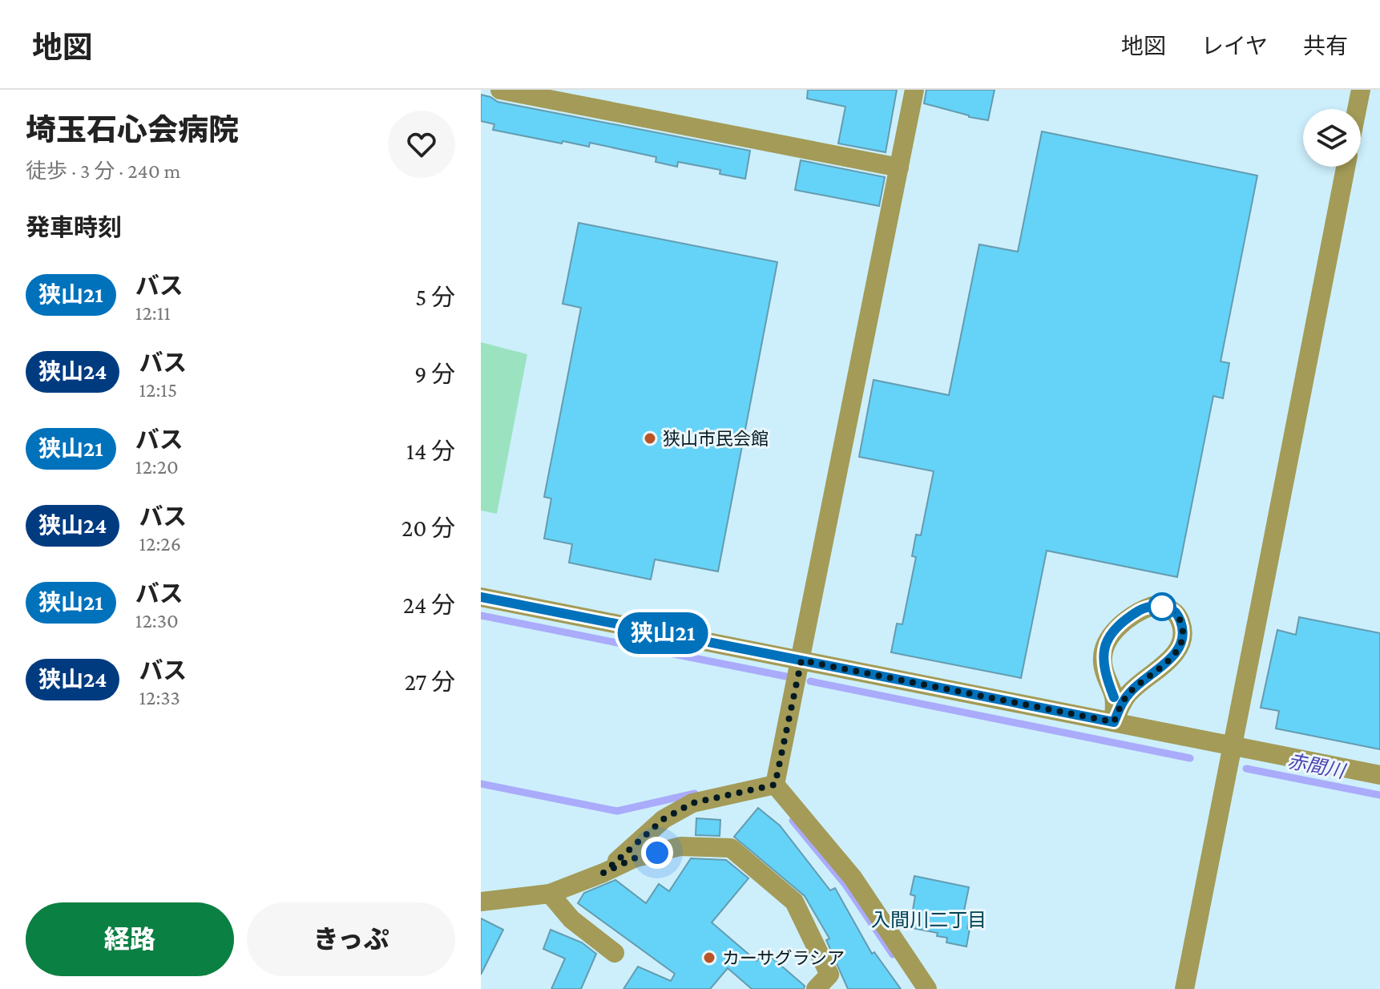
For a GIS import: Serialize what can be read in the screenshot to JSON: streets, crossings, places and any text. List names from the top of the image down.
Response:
{
  "districts": ["入間川二丁目"],
  "water": ["赤間川"],
  "places": ["狭山市民会館", "カーサグラシア"],
  "lines": ["bus line 狭山21"],
  "page": {
    "header": "地図",
    "nav": ["地図", "レイヤ", "共有"],
    "heading": [
      ["埼玉石心会病院", "徒歩 · 3 分 · 240 m"],
      "発車時刻"
    ],
    "on_map": "狭山21",
    "list": [
      {
        "mark": "狭山21",
        "name": "バス",
        "note": "12:11",
        "value": "5 分"
      },
      {
        "mark": "狭山24",
        "name": "バス",
        "note": "12:15",
        "value": "9 分"
      },
      {
        "mark": "狭山21",
        "name": "バス",
        "note": "12:20",
        "value": "14 分"
      },
      {
        "mark": "狭山24",
        "name": "バス",
        "note": "12:26",
        "value": "20 分"
      },
      {
        "mark": "狭山21",
        "name": "バス",
        "note": "12:30",
        "value": "24 分"
      },
      {
        "mark": "狭山24",
        "name": "バス",
        "note": "12:33",
        "value": "27 分"
      }
    ],
    "buttons": ["経路", "きっぷ"]
  }
}
